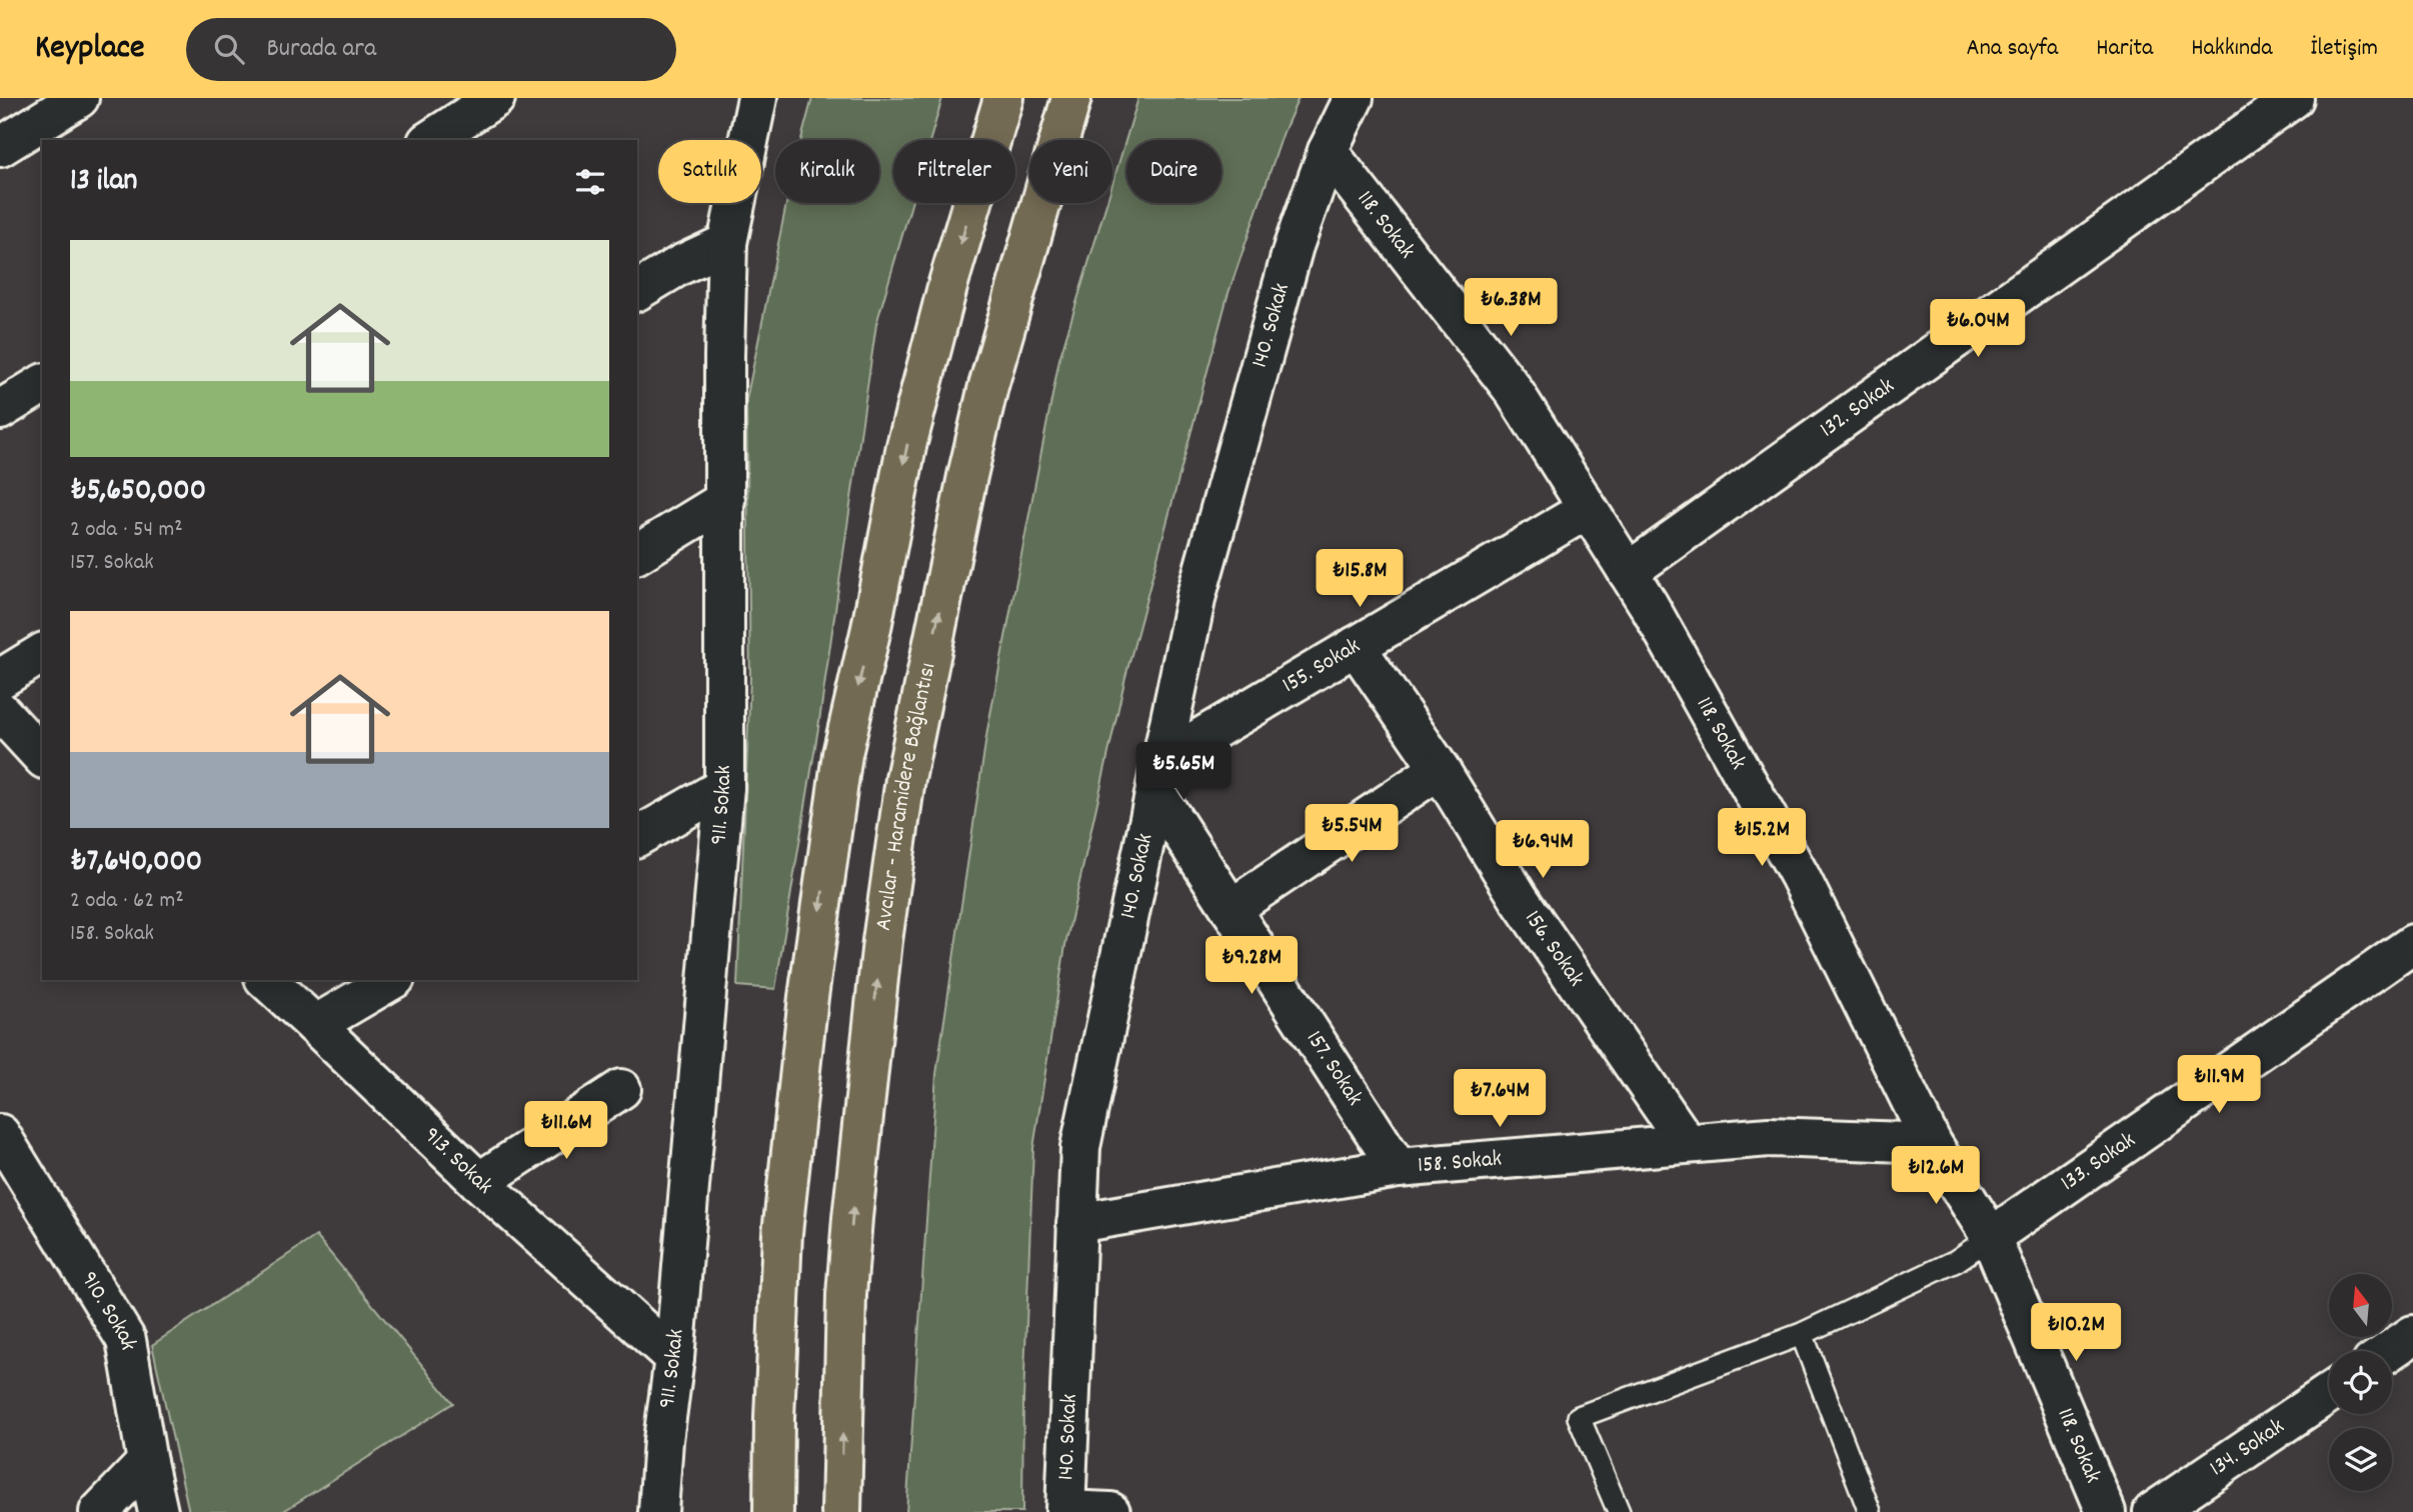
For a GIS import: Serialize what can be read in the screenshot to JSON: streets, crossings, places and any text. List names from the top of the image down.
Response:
{
  "streets": {
    "highway": ["Avcılar - Haramidere Bağlantısı"],
    "street": [
      "118. Sokak",
      "140. Sokak",
      "132. Sokak",
      "155. Sokak",
      "911. Sokak",
      "156. Sokak",
      "157. Sokak",
      "913. Sokak",
      "158. Sokak",
      "133. Sokak",
      "910. Sokak",
      "134. Sokak"
    ]
  },
  "crossings": [
    ["118. Sokak", "140. Sokak"],
    ["118. Sokak", "132. Sokak"],
    ["118. Sokak", "155. Sokak"],
    ["118. Sokak", "158. Sokak"],
    ["118. Sokak", "133. Sokak"],
    ["140. Sokak", "155. Sokak"],
    ["140. Sokak", "157. Sokak"],
    ["140. Sokak", "158. Sokak"],
    ["155. Sokak", "156. Sokak"],
    ["155. Sokak", "157. Sokak"],
    ["911. Sokak", "913. Sokak"],
    ["156. Sokak", "158. Sokak"],
    ["157. Sokak", "158. Sokak"]
  ],
  "north": "top",
  "page": {
    "header": "Keyplace",
    "search": "Burada ara",
    "nav": [
      "Ana sayfa",
      "Harita",
      "Hakkında",
      "İletişim"
    ],
    "chip": [
      "Satılık",
      "Kiralık",
      "Filtreler",
      "Yeni",
      "Daire"
    ],
    "heading": "13 ilan",
    "list": [
      {
        "name": "₺5,650,000",
        "note": "2 oda · 54 m² · 157. Sokak"
      },
      {
        "name": "₺7,640,000",
        "note": "2 oda · 62 m² · 158. Sokak"
      }
    ],
    "price": [
      "₺6.38M",
      "₺6.04M",
      "₺15.8M",
      "₺5.65M",
      "₺5.54M",
      "₺15.2M",
      "₺6.94M",
      "₺9.28M",
      "₺11.9M",
      "₺7.64M",
      "₺11.6M",
      "₺12.6M",
      "₺10.2M"
    ]
  }
}
